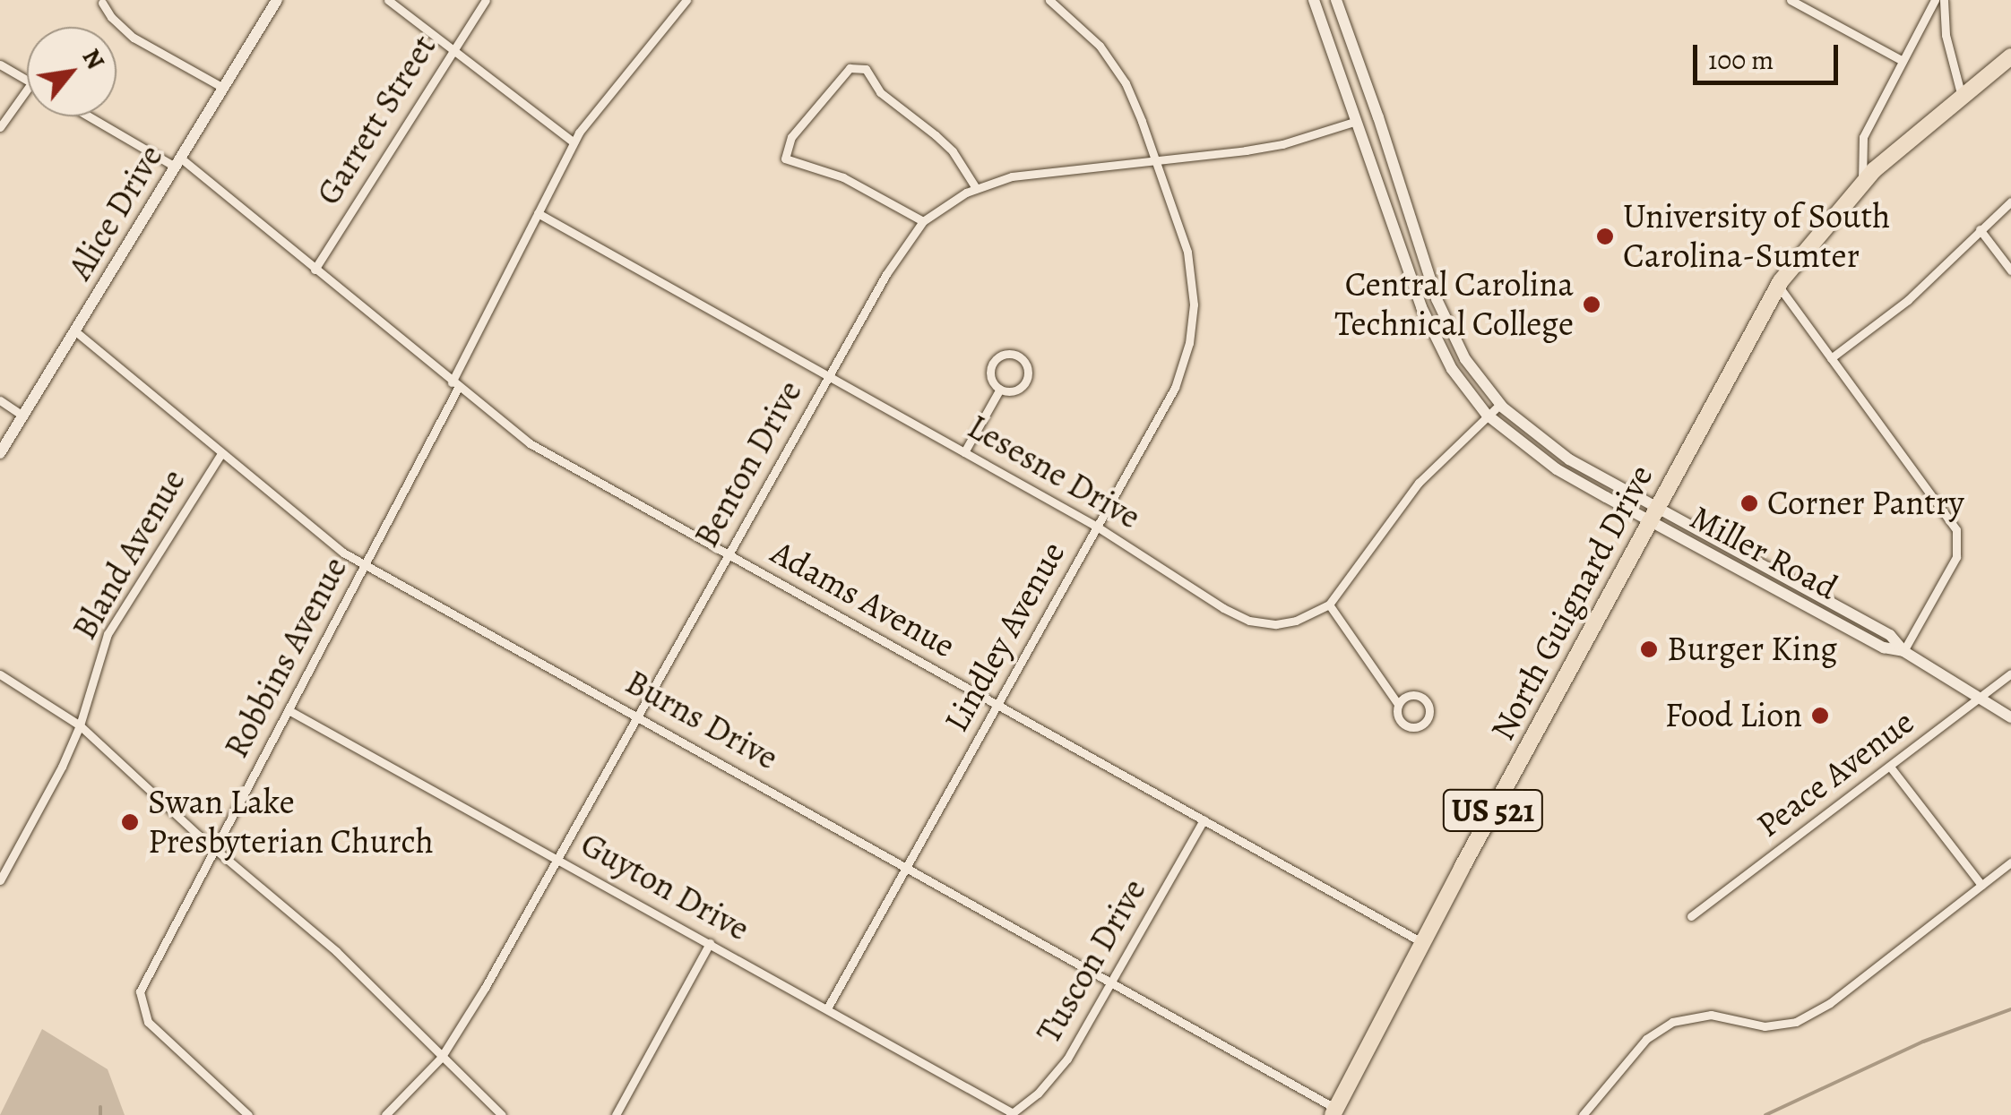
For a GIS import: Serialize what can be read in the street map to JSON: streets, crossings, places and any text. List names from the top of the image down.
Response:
{
  "streets": {
    "highway": ["North Guignard Drive", "US 521"],
    "street": [
      "Garrett Street",
      "Alice Drive",
      "Benton Drive",
      "Lesesne Drive",
      "Miller Road",
      "Bland Avenue",
      "Adams Avenue",
      "Lindley Avenue",
      "Robbins Avenue",
      "Burns Drive",
      "Peace Avenue",
      "Guyton Drive",
      "Tuscon Drive"
    ]
  },
  "crossings": [
    ["Garrett Street", "Adams Avenue"],
    ["Alice Drive", "Adams Avenue"],
    ["Alice Drive", "Burns Drive"],
    ["Benton Drive", "Lesesne Drive"],
    ["Benton Drive", "Miller Road"],
    ["Benton Drive", "Adams Avenue"],
    ["Benton Drive", "Lindley Avenue"],
    ["Benton Drive", "Burns Drive"],
    ["Benton Drive", "Guyton Drive"],
    ["Lesesne Drive", "Miller Road"],
    ["Lesesne Drive", "Lindley Avenue"],
    ["Lesesne Drive", "Robbins Avenue"],
    ["Miller Road", "North Guignard Drive"],
    ["Miller Road", "Peace Avenue"],
    ["Bland Avenue", "Burns Drive"],
    ["Adams Avenue", "North Guignard Drive"],
    ["Adams Avenue", "Lindley Avenue"],
    ["Adams Avenue", "Robbins Avenue"],
    ["Adams Avenue", "Tuscon Drive"],
    ["North Guignard Drive", "Burns Drive"],
    ["North Guignard Drive", "US 521"],
    ["Lindley Avenue", "Burns Drive"],
    ["Lindley Avenue", "Guyton Drive"],
    ["Robbins Avenue", "Burns Drive"],
    ["Robbins Avenue", "Guyton Drive"],
    ["Burns Drive", "Tuscon Drive"],
    ["Guyton Drive", "Tuscon Drive"]
  ],
  "places": [
    "University of South Carolina-Sumter",
    "Central Carolina Technical College",
    "Corner Pantry",
    "Burger King",
    "Food Lion",
    "Swan Lake Presbyterian Church"
  ],
  "scale_bar": "100 m",
  "north": "top right"
}
